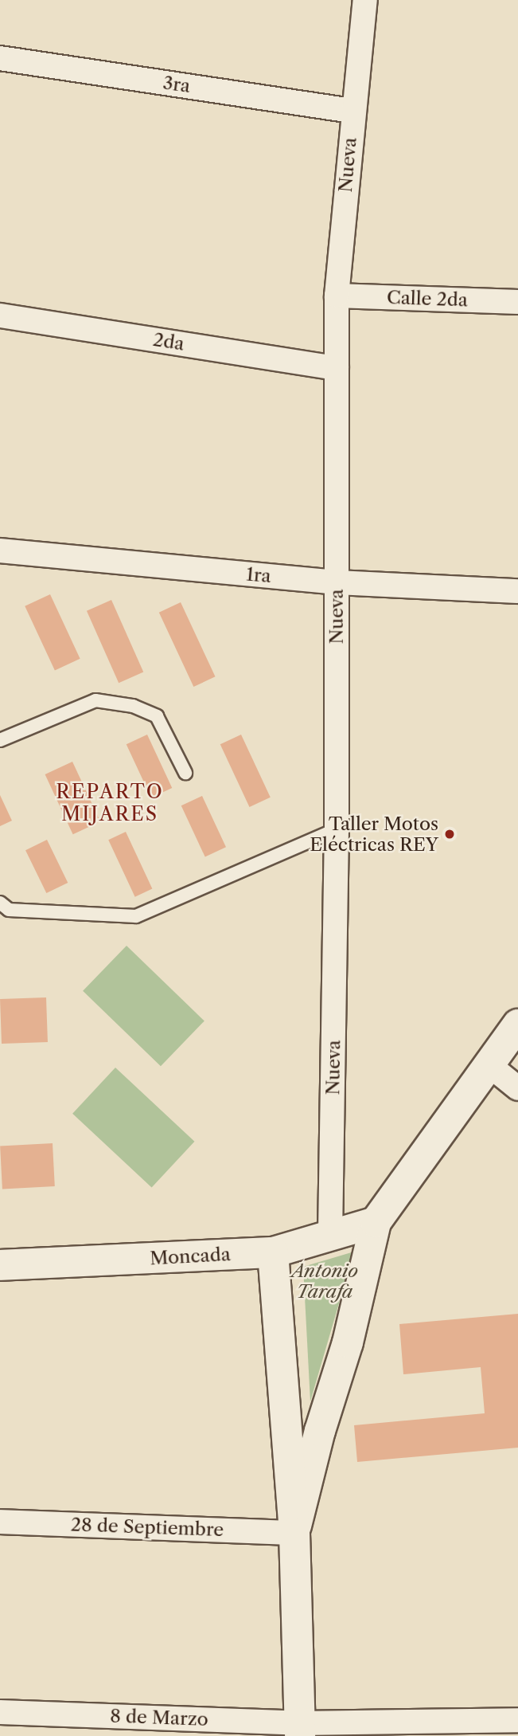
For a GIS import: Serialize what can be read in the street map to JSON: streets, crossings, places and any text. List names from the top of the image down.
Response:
{
  "streets": {
    "main road": ["Moncada"],
    "street": [
      "3ra",
      "Nueva",
      "Calle 2da",
      "2da",
      "1ra",
      "28 de Septiembre",
      "8 de Marzo"
    ]
  },
  "crossings": [
    ["3ra", "Nueva"],
    ["Nueva", "Calle 2da"],
    ["Nueva", "2da"],
    ["Nueva", "1ra"],
    ["Nueva", "Moncada"]
  ],
  "districts": ["REPARTO MIJARES"],
  "parks": ["Antonio Tarafa"],
  "places": ["Taller Motos Eléctricas REY"]
}
